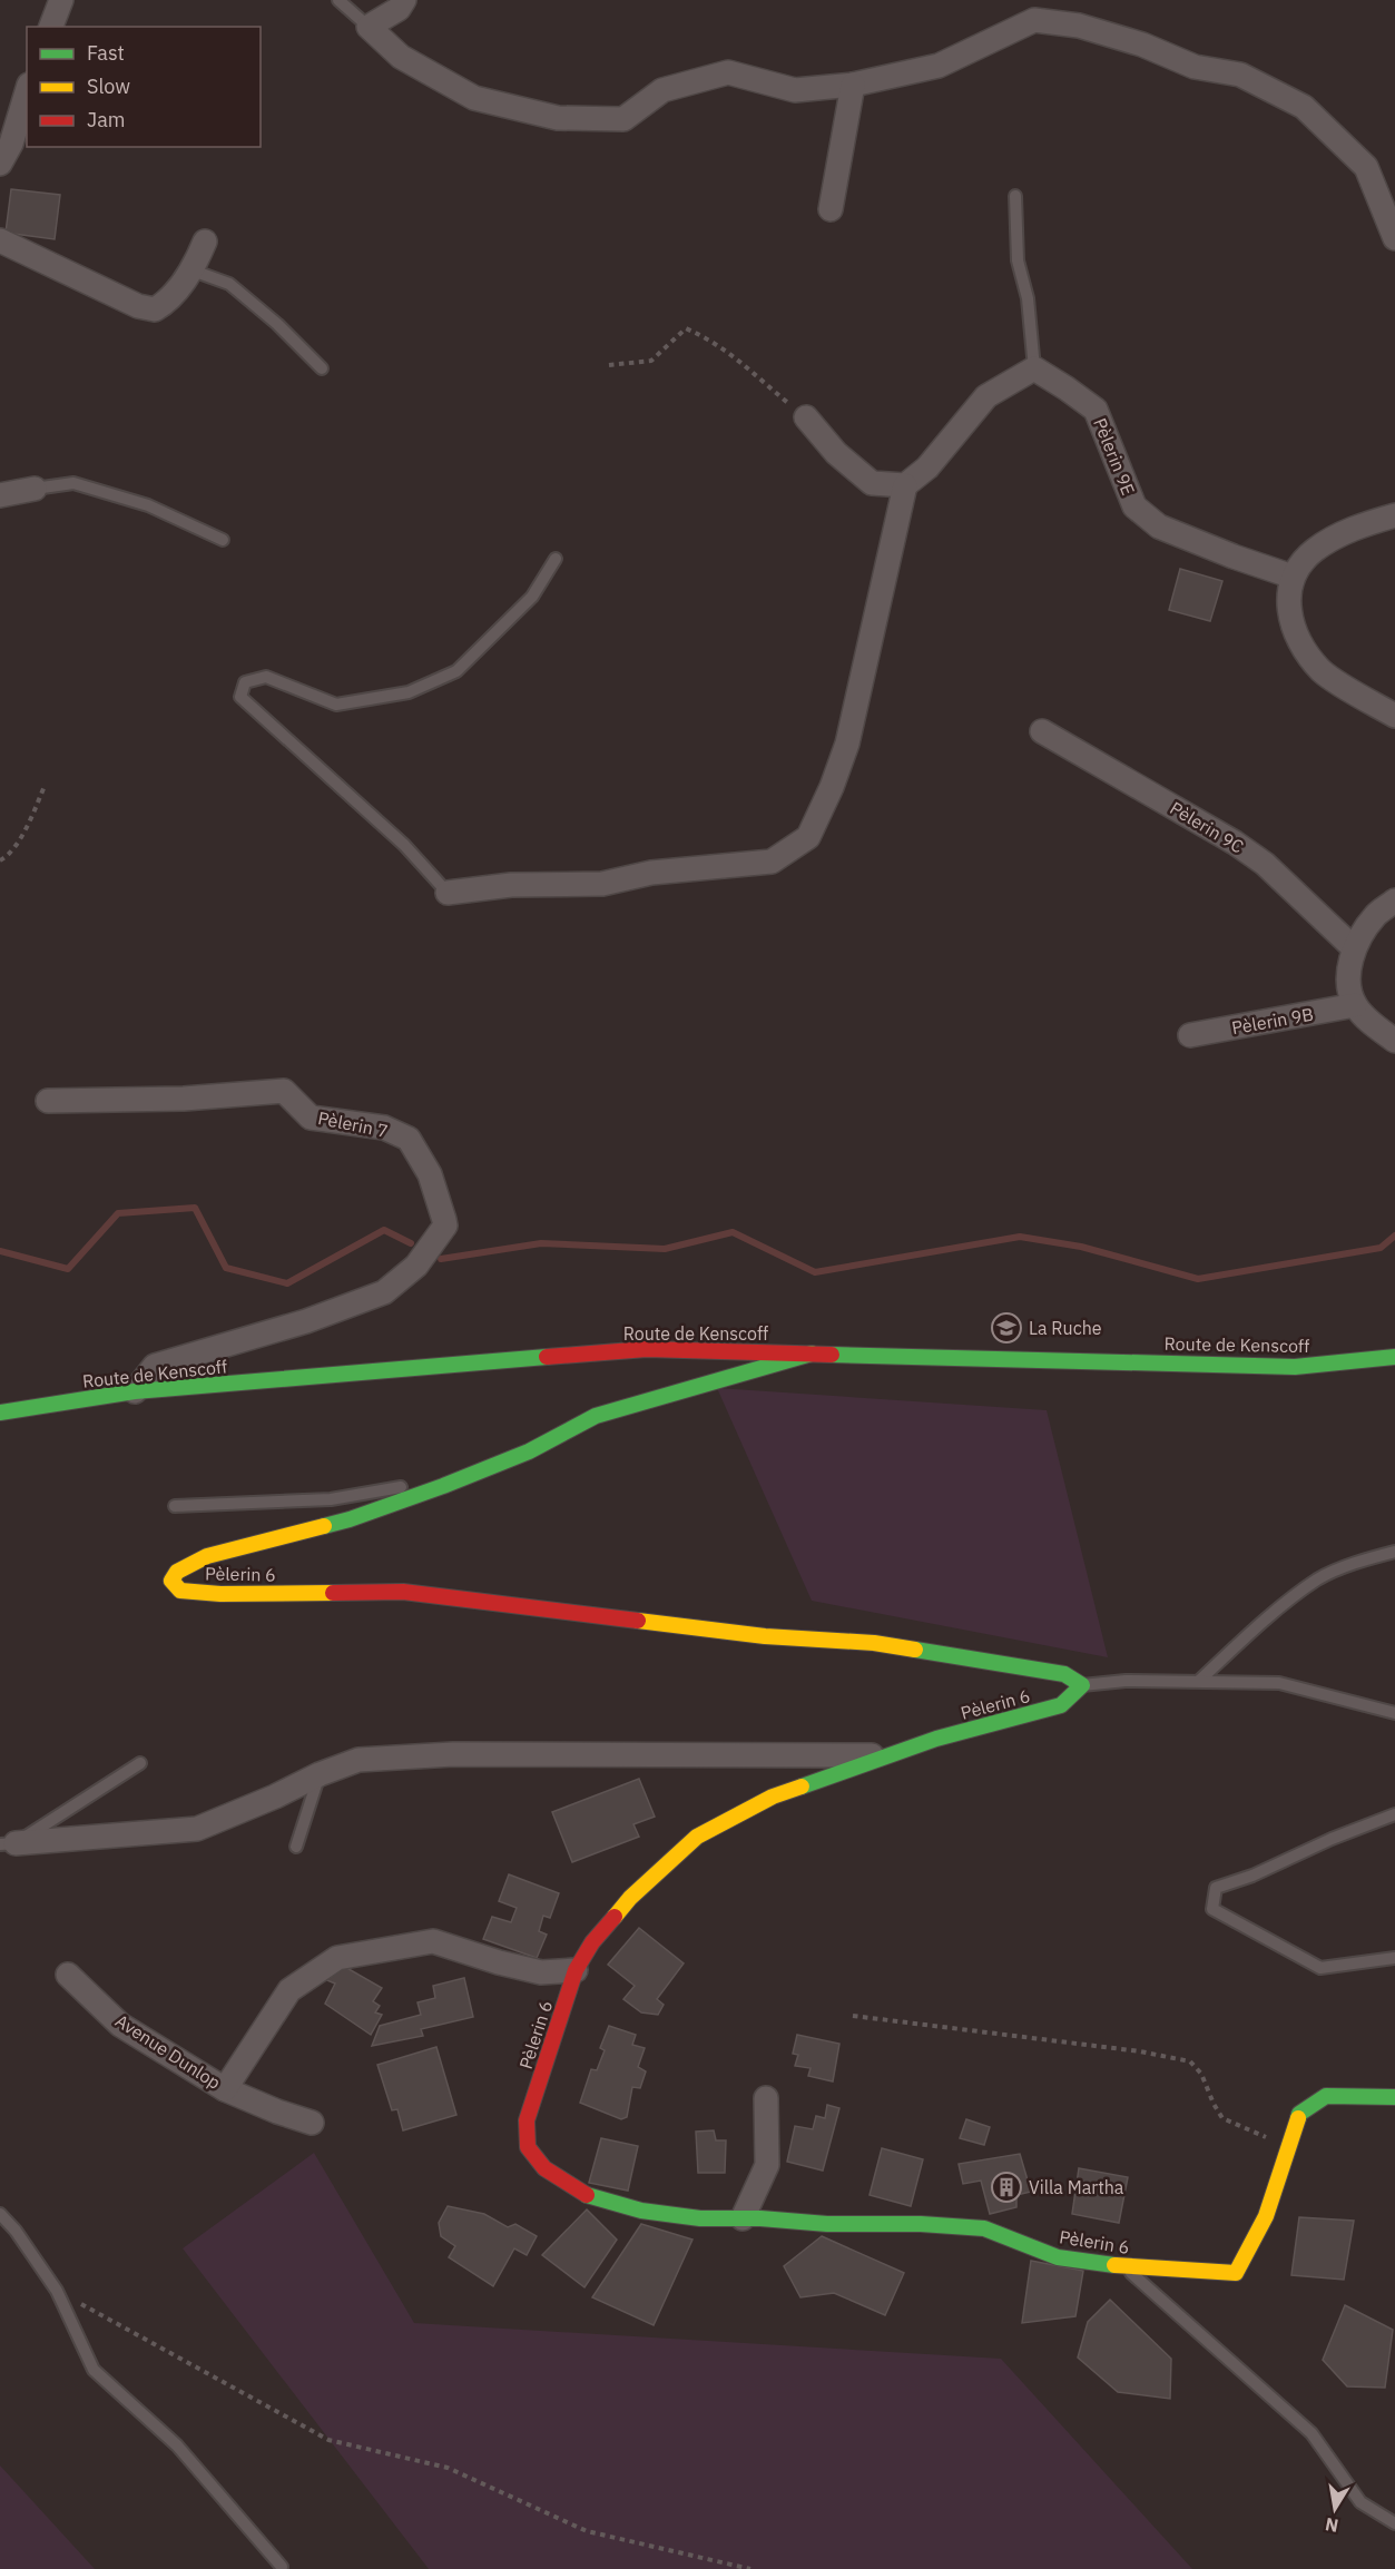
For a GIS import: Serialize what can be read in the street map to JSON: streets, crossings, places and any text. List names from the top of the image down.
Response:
{
  "streets": {
    "street": [
      "Pèlerin 9E",
      "Pèlerin 9C",
      "Pèlerin 9B",
      "Pèlerin 7",
      "Route de Kenscoff",
      "Pèlerin 6",
      "Avenue Dunlop"
    ]
  },
  "crossings": [
    ["Pèlerin 7", "Route de Kenscoff"],
    ["Route de Kenscoff", "Pèlerin 6"],
    ["Pèlerin 6", "Avenue Dunlop"]
  ],
  "places": {
    "school or university": ["La Ruche"],
    "building": ["Villa Martha"]
  },
  "legend": ["Fast", "Slow", "Jam"],
  "north": "bottom"
}
